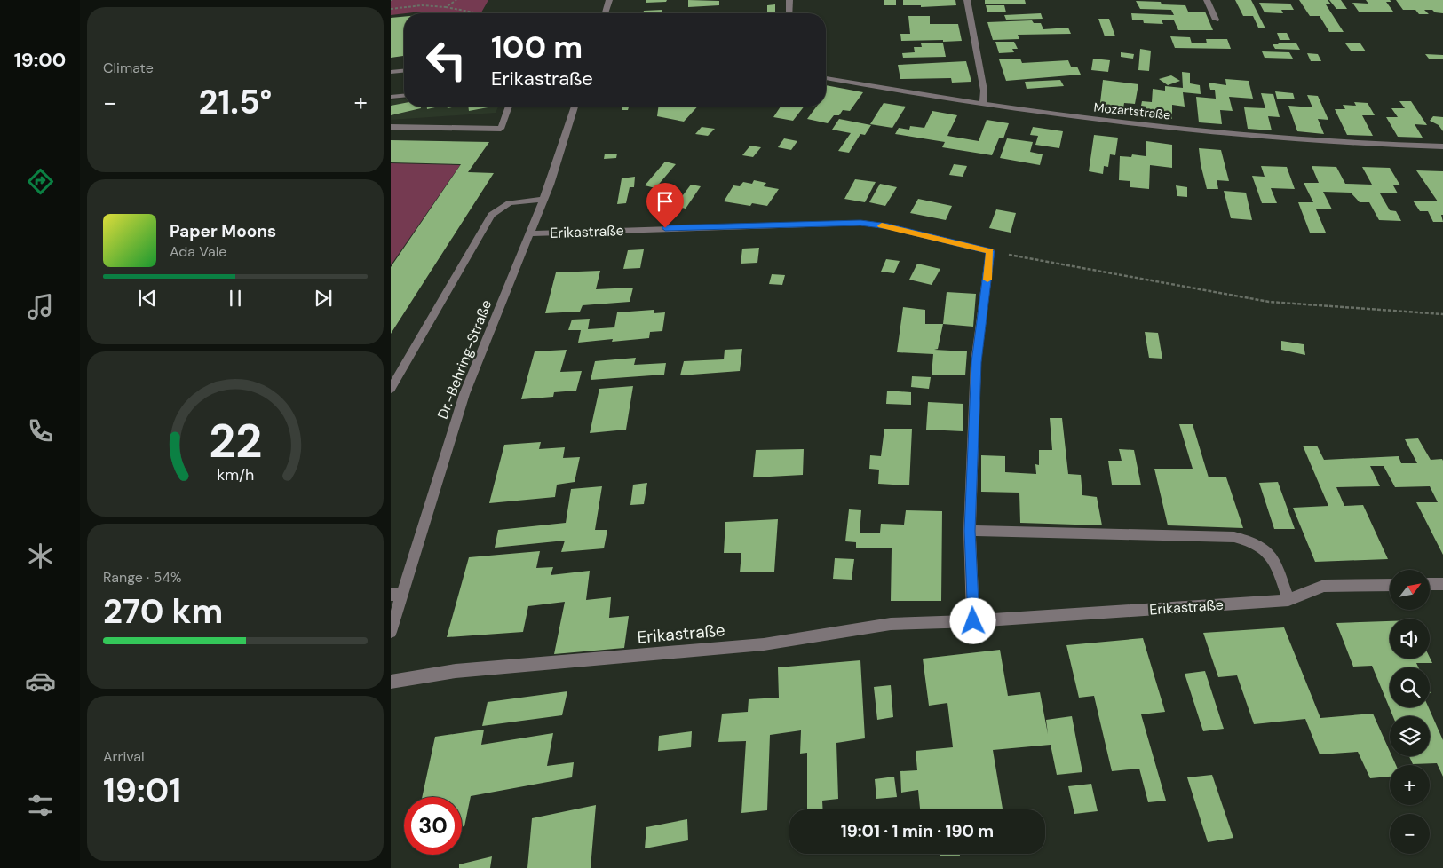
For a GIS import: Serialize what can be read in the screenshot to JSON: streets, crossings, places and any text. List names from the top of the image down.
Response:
{
  "streets": {
    "street": ["Mozartstraße", "Erikastraße", "Dr.-Behring-Straße"]
  },
  "crossings": [
    ["Erikastraße", "Dr.-Behring-Straße"]
  ],
  "north": "top right",
  "page": {
    "tabs": "19:00",
    "tile": [
      "Climate",
      ["Range · 54%", "270 km"],
      ["Arrival", "19:01"]
    ],
    "turn": ["100 m", "Erikastraße"],
    "heat": ["−", "21.5°", "+"],
    "song": ["Paper Moons", "Ada Vale"],
    "map_buttons": ["+", "−"],
    "limit": "30",
    "trip": "19:01 · 1 min · 190 m",
    "gauge": ["22", "km/h"]
  }
}
